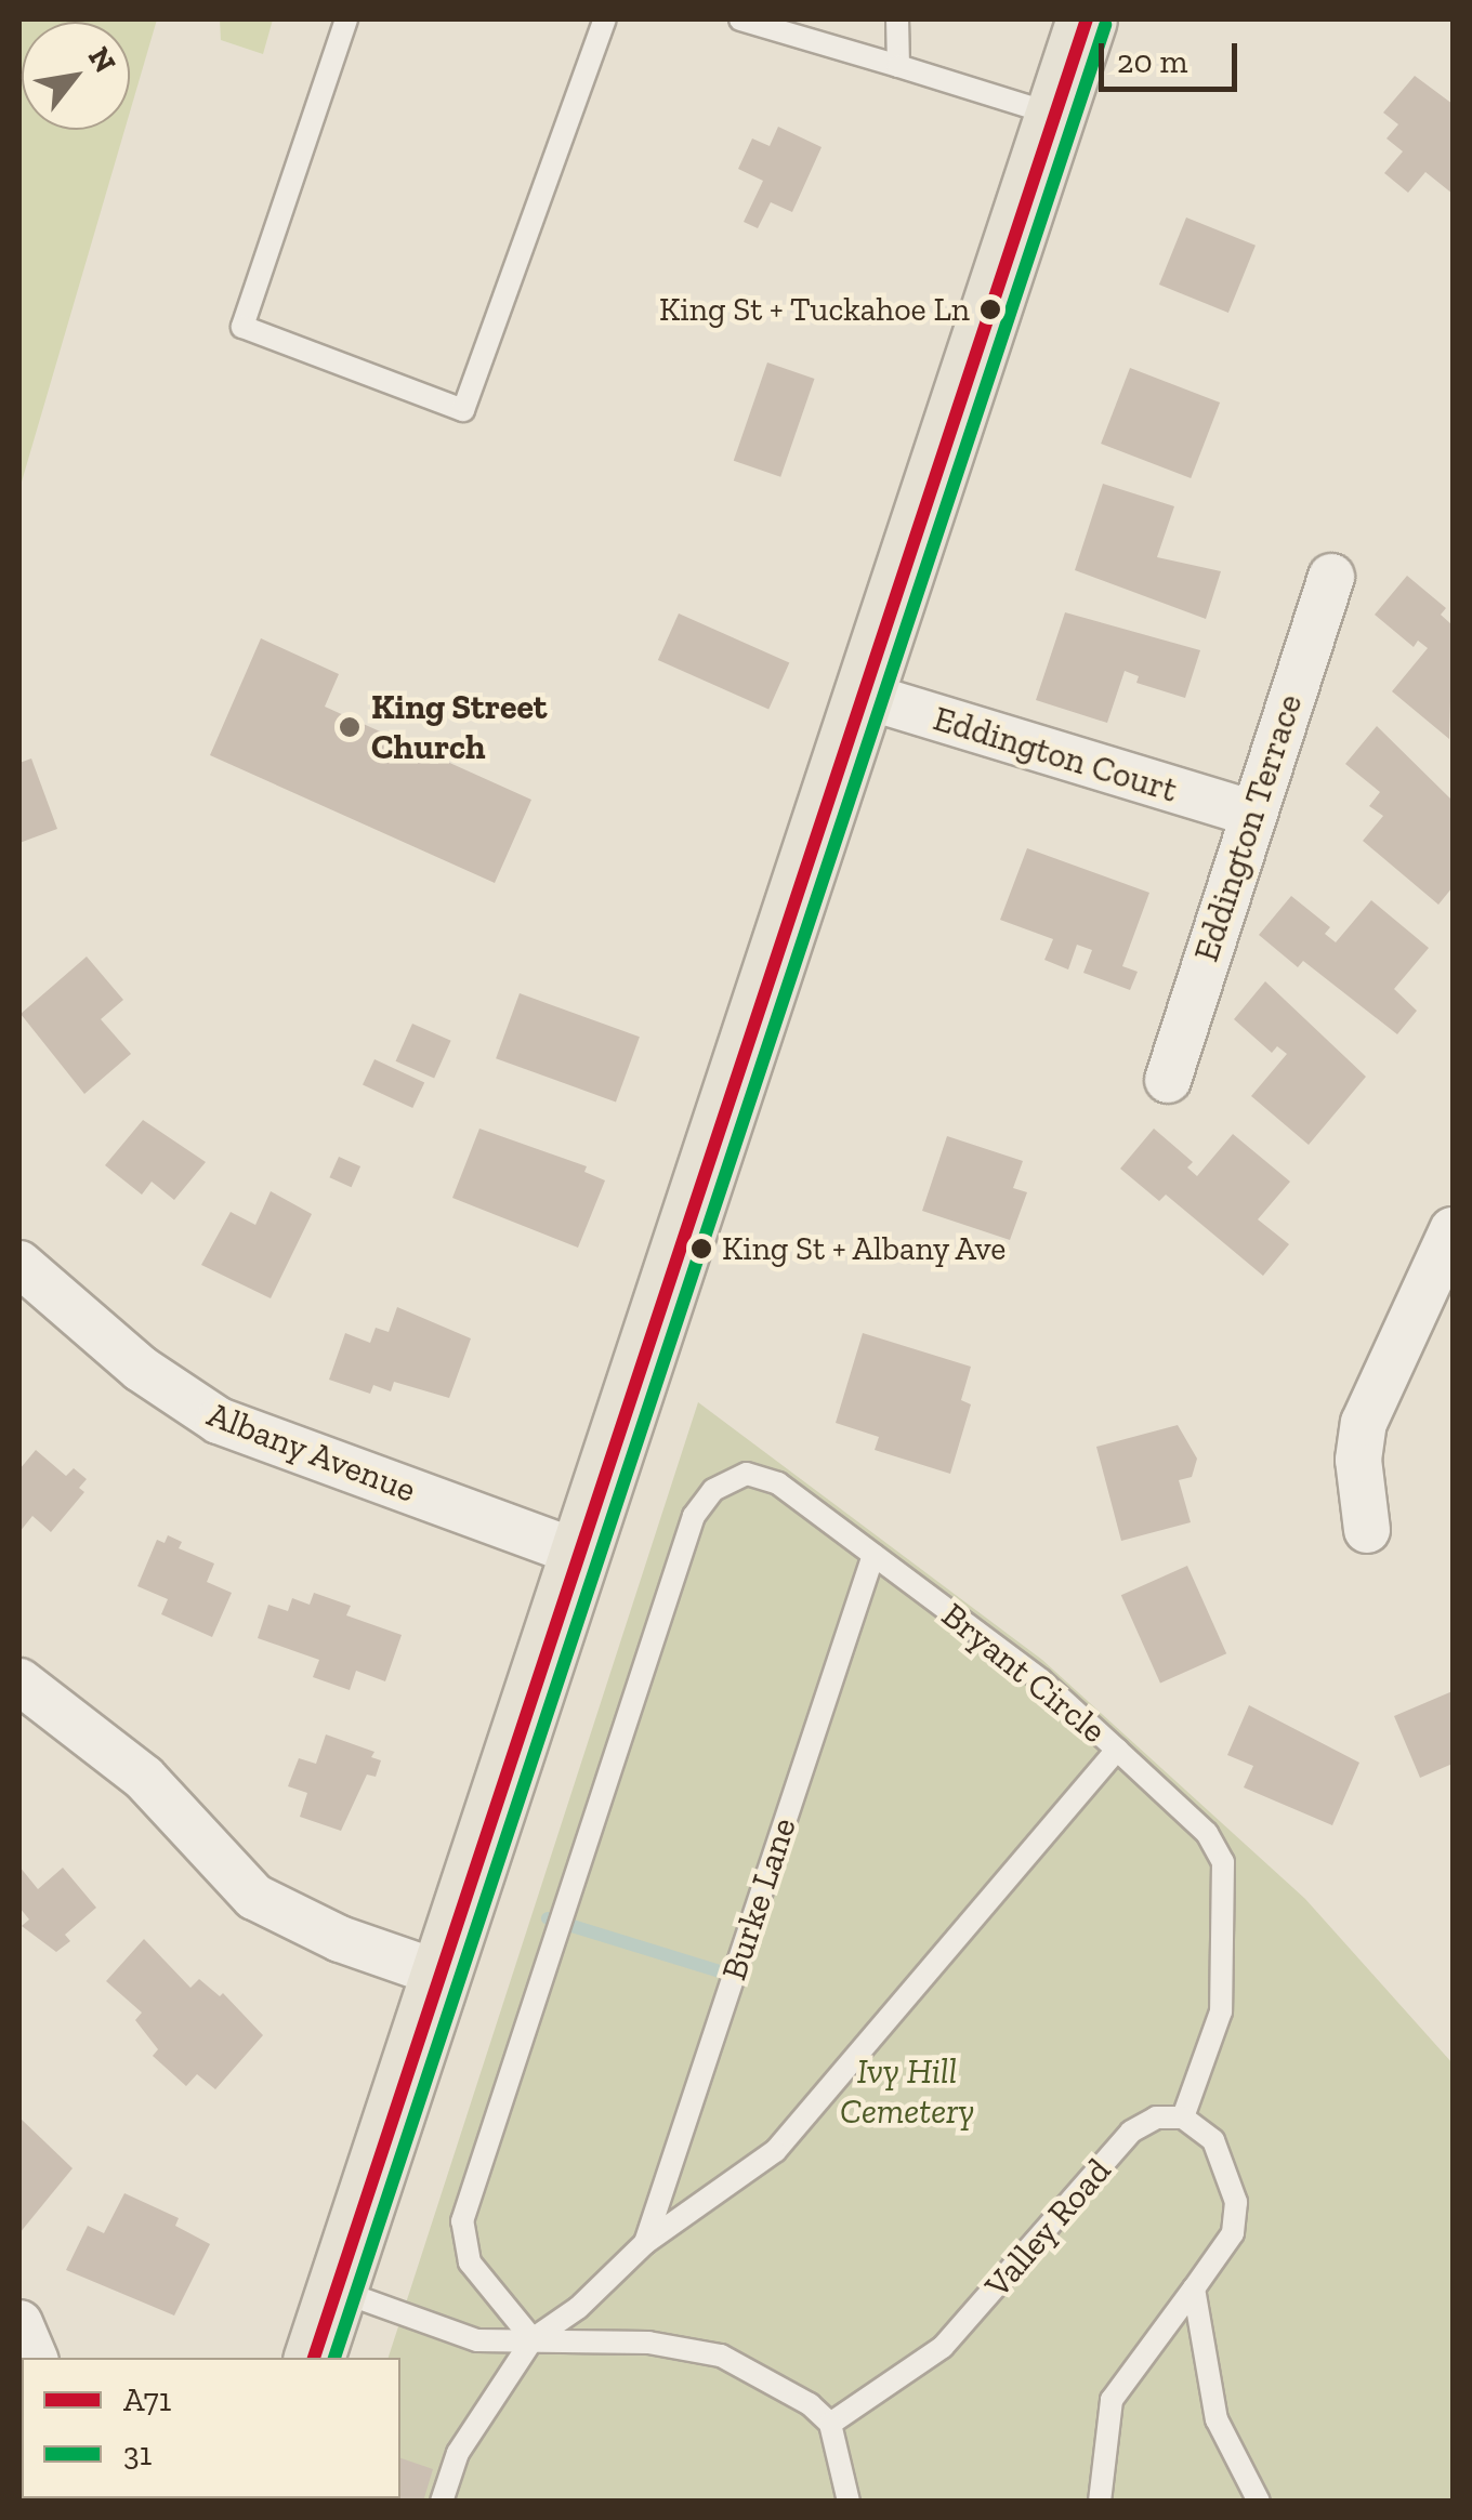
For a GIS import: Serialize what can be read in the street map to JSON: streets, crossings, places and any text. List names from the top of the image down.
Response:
{
  "streets": {
    "street": ["Eddington Court", "Eddington Terrace", "Albany Avenue"],
    "lane": ["Bryant Circle", "Burke Lane", "Valley Road"]
  },
  "crossings": [
    ["Eddington Court", "Eddington Terrace"],
    ["Bryant Circle", "Burke Lane"]
  ],
  "parks": ["Ivy Hill Cemetery"],
  "places": ["King St + Tuckahoe Ln", "King Street Church", "King St + Albany Ave"],
  "lines": ["transit line A71", "transit line 31"],
  "legend": ["A71", "31"],
  "scale_bar": "20 m",
  "north": "top right"
}
